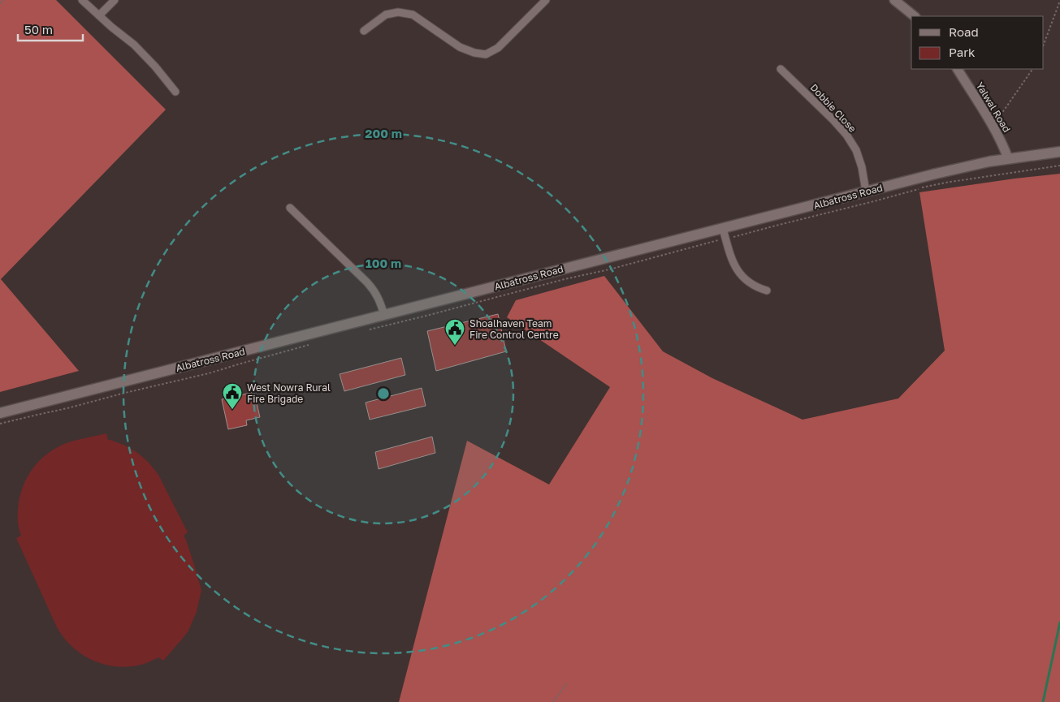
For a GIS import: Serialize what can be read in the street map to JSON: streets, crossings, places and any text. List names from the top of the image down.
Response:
{
  "streets": {
    "main road": ["Albatross Road"],
    "street": ["Yalwal Road", "Dobbie Close"]
  },
  "crossings": [
    ["Yalwal Road", "Albatross Road"],
    ["Dobbie Close", "Albatross Road"]
  ],
  "places": {
    "public building": ["Shoalhaven Team Fire Control Centre", "West Nowra Rural Fire Brigade"]
  },
  "legend": ["Road", "Park"],
  "scale_bar": "50 m",
  "rings": ["200 m", "100 m"]
}
